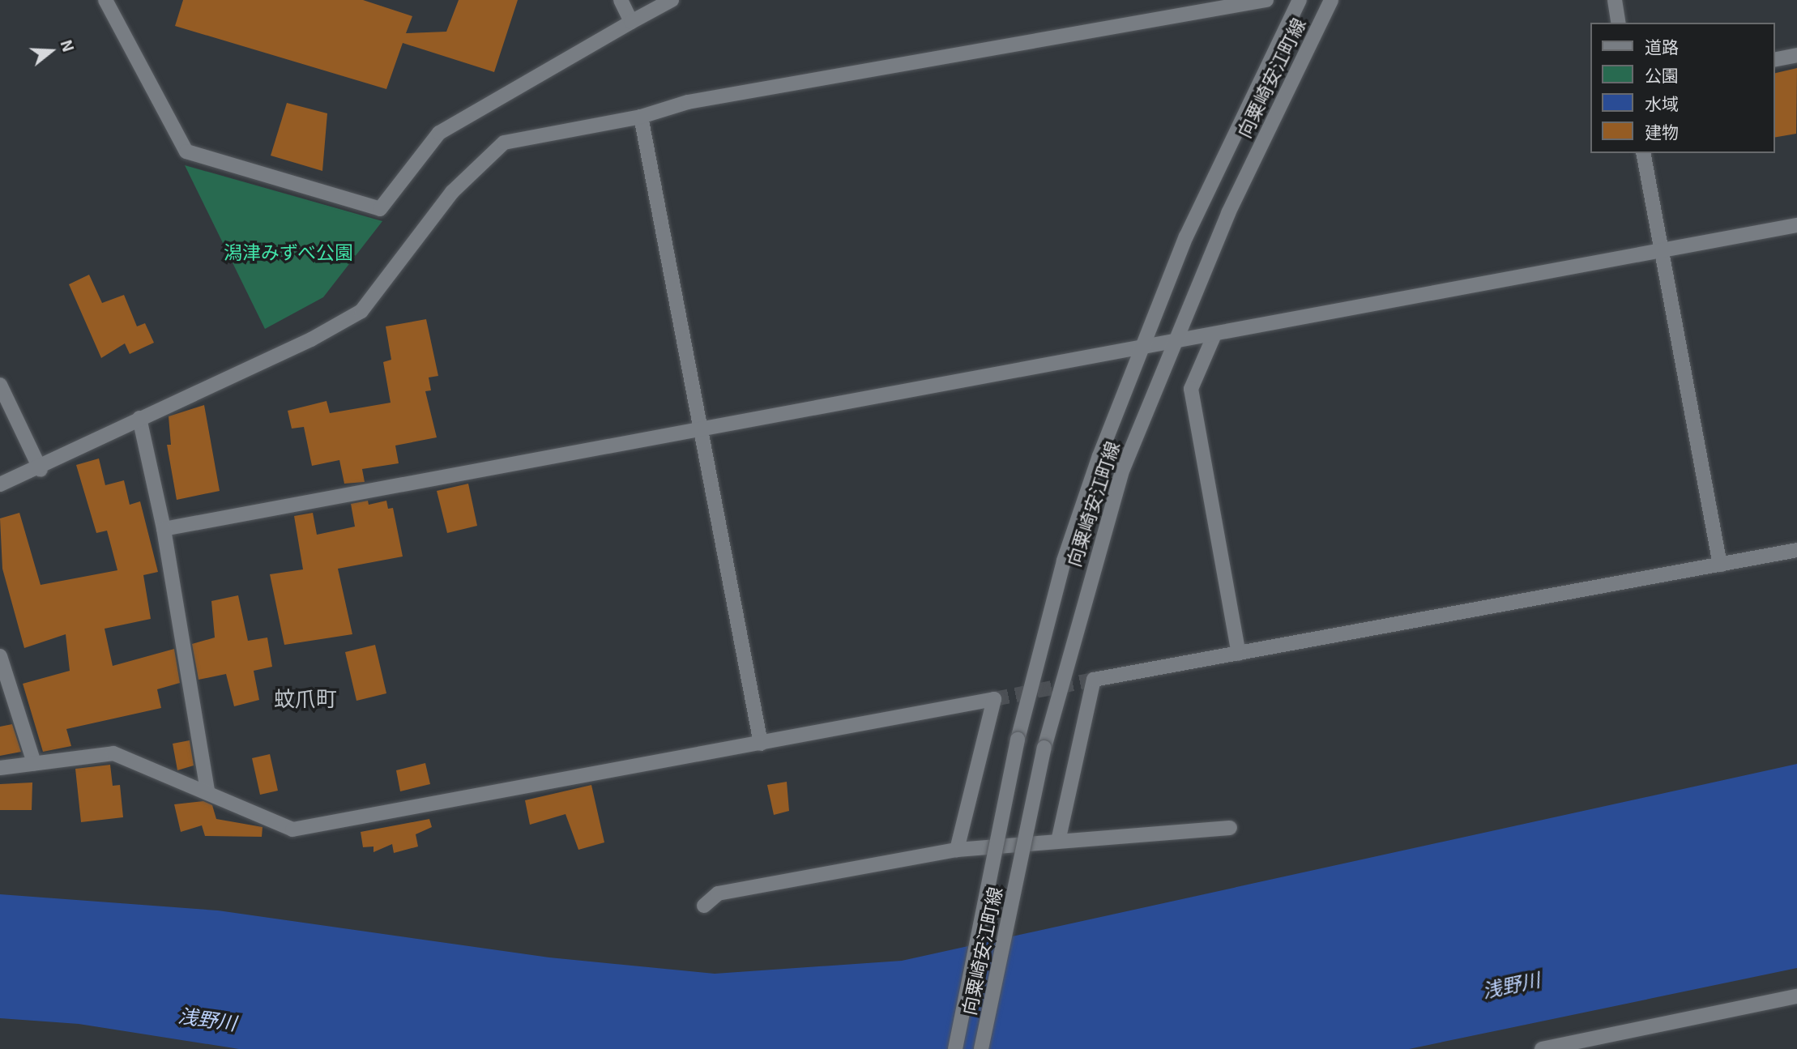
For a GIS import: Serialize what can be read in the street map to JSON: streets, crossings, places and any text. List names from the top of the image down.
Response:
{
  "streets": {
    "street": ["向粟崎安江町線"]
  },
  "districts": ["蚊爪町"],
  "water": ["浅野川"],
  "parks": ["潟津みずべ公園"],
  "legend": [
    "道路",
    "公園",
    "水域",
    "建物"
  ],
  "north": "right"
}
